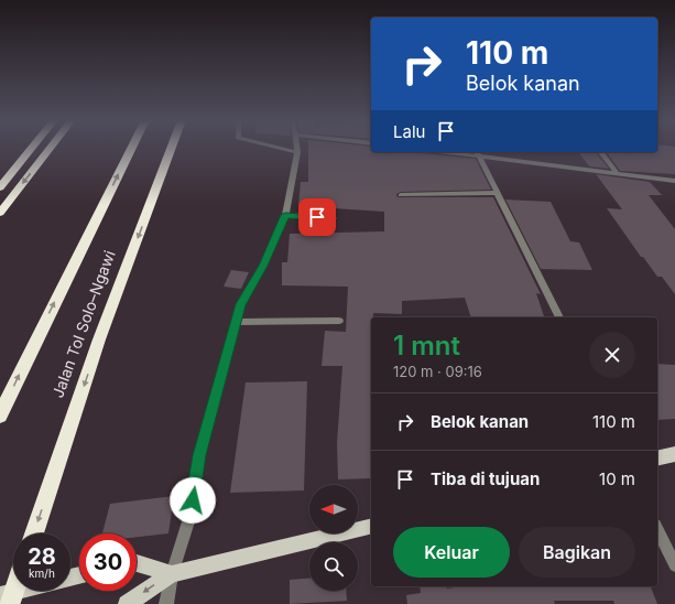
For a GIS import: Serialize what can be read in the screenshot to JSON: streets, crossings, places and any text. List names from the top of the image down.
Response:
{
  "streets": {
    "highway": ["Jalan Tol Solo–Ngawi"]
  },
  "north": "left",
  "page": {
    "turn": ["110 m", "Belok kanan"],
    "then": "Lalu",
    "heading": ["1 mnt", "120 m · 09:16"],
    "list": [
      {
        "name": "Belok kanan",
        "value": "110 m"
      },
      {
        "name": "Tiba di tujuan",
        "value": "10 m"
      }
    ],
    "buttons": ["Keluar", "Bagikan"],
    "speed": "28 km/h",
    "limit": "30"
  }
}
